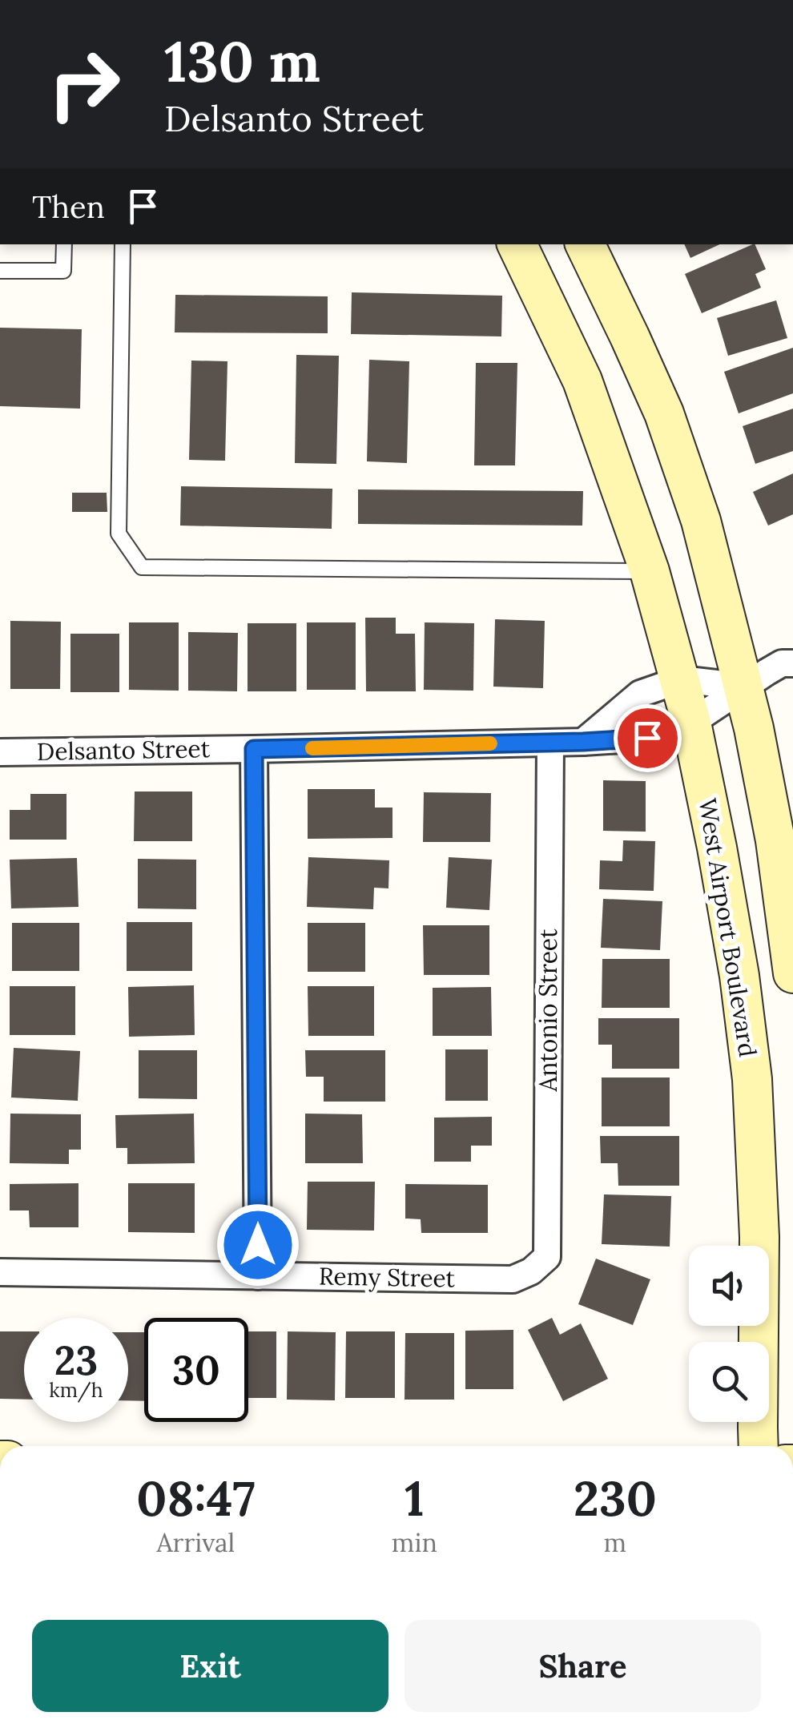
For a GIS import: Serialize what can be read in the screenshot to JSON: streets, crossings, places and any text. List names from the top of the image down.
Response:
{
  "streets": {
    "main road": ["West Airport Boulevard"],
    "street": ["Delsanto Street", "Antonio Street", "Remy Street"]
  },
  "crossings": [
    ["Delsanto Street", "West Airport Boulevard"],
    ["Delsanto Street", "Antonio Street"],
    ["Antonio Street", "Remy Street"]
  ],
  "page": {
    "turn": ["130 m", "Delsanto Street"],
    "then": "Then",
    "speed": "23 km/h",
    "limit": "30",
    "eta": [
      "08:47",
      "Arrival",
      "1",
      "min",
      "230",
      "m"
    ],
    "buttons": ["Exit", "Share"]
  }
}
